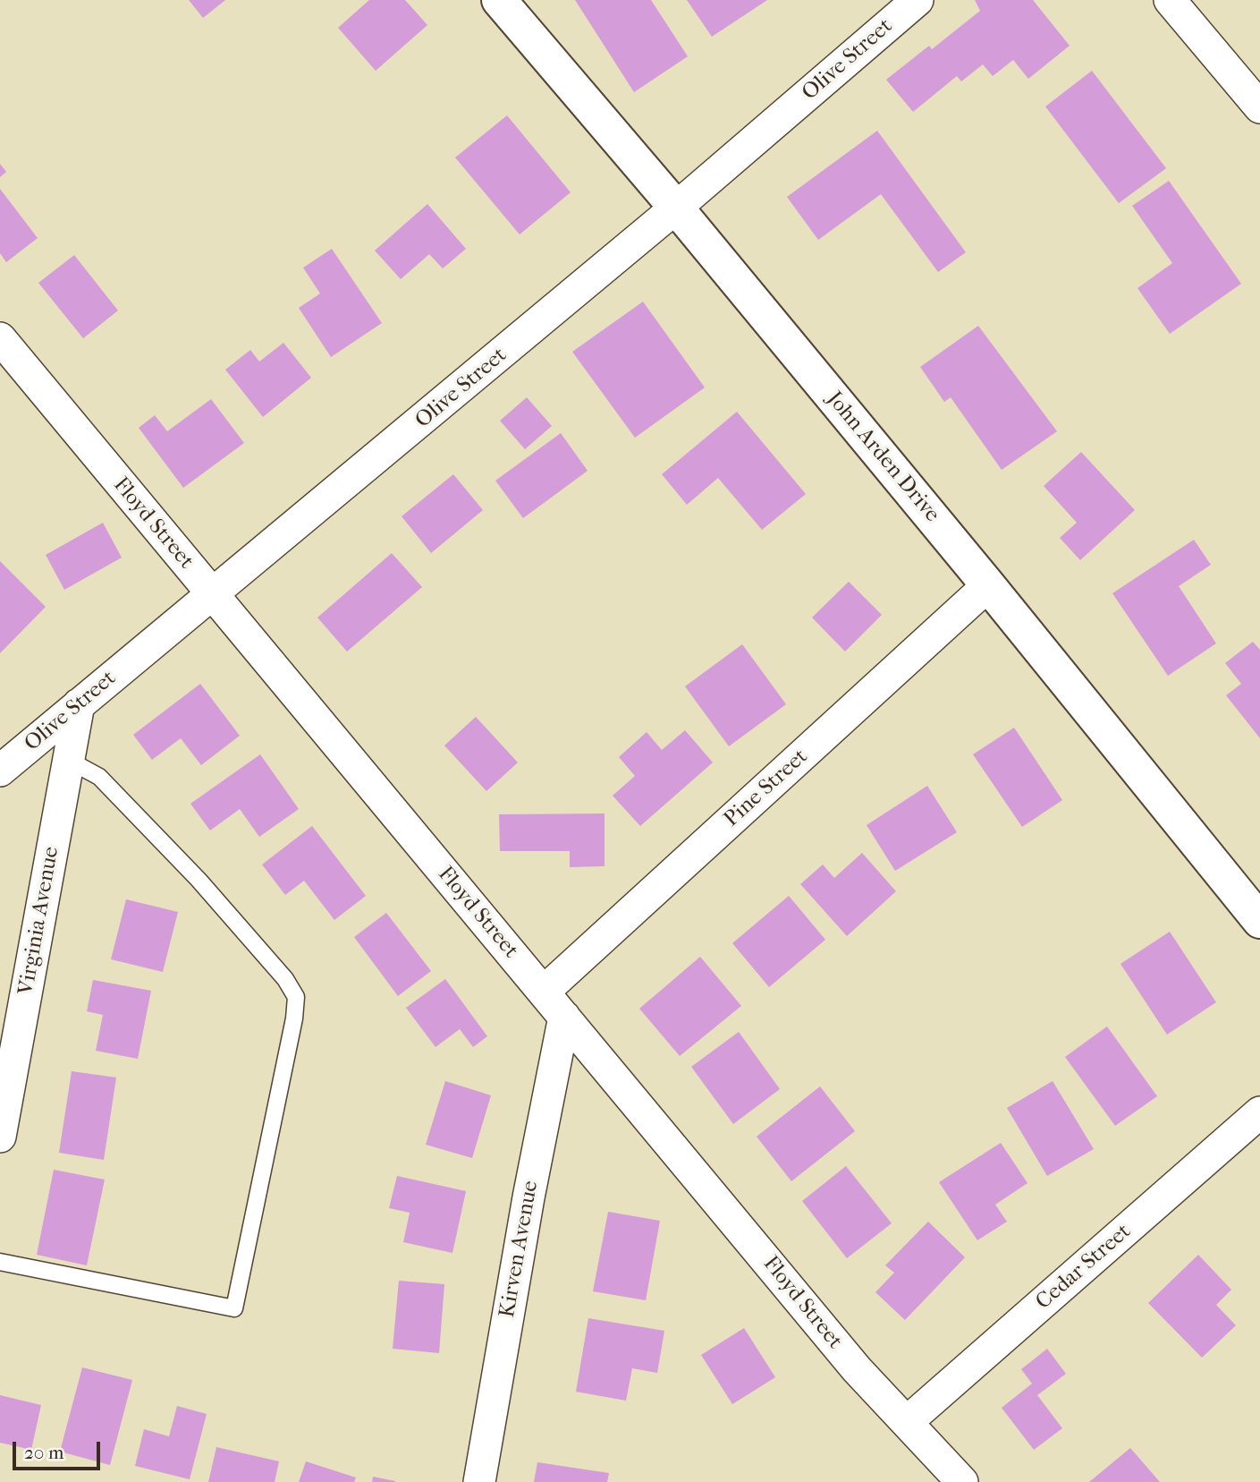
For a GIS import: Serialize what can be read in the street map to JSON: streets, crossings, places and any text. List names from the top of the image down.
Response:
{
  "streets": {
    "street": [
      "Olive Street",
      "John Arden Drive",
      "Floyd Street",
      "Pine Street",
      "Virginia Avenue",
      "Kirven Avenue",
      "Cedar Street"
    ]
  },
  "crossings": [
    ["Olive Street", "John Arden Drive"],
    ["Olive Street", "Floyd Street"],
    ["Olive Street", "Virginia Avenue"],
    ["John Arden Drive", "Pine Street"],
    ["Floyd Street", "Pine Street"],
    ["Floyd Street", "Kirven Avenue"],
    ["Floyd Street", "Cedar Street"]
  ],
  "scale_bar": "20 m"
}
